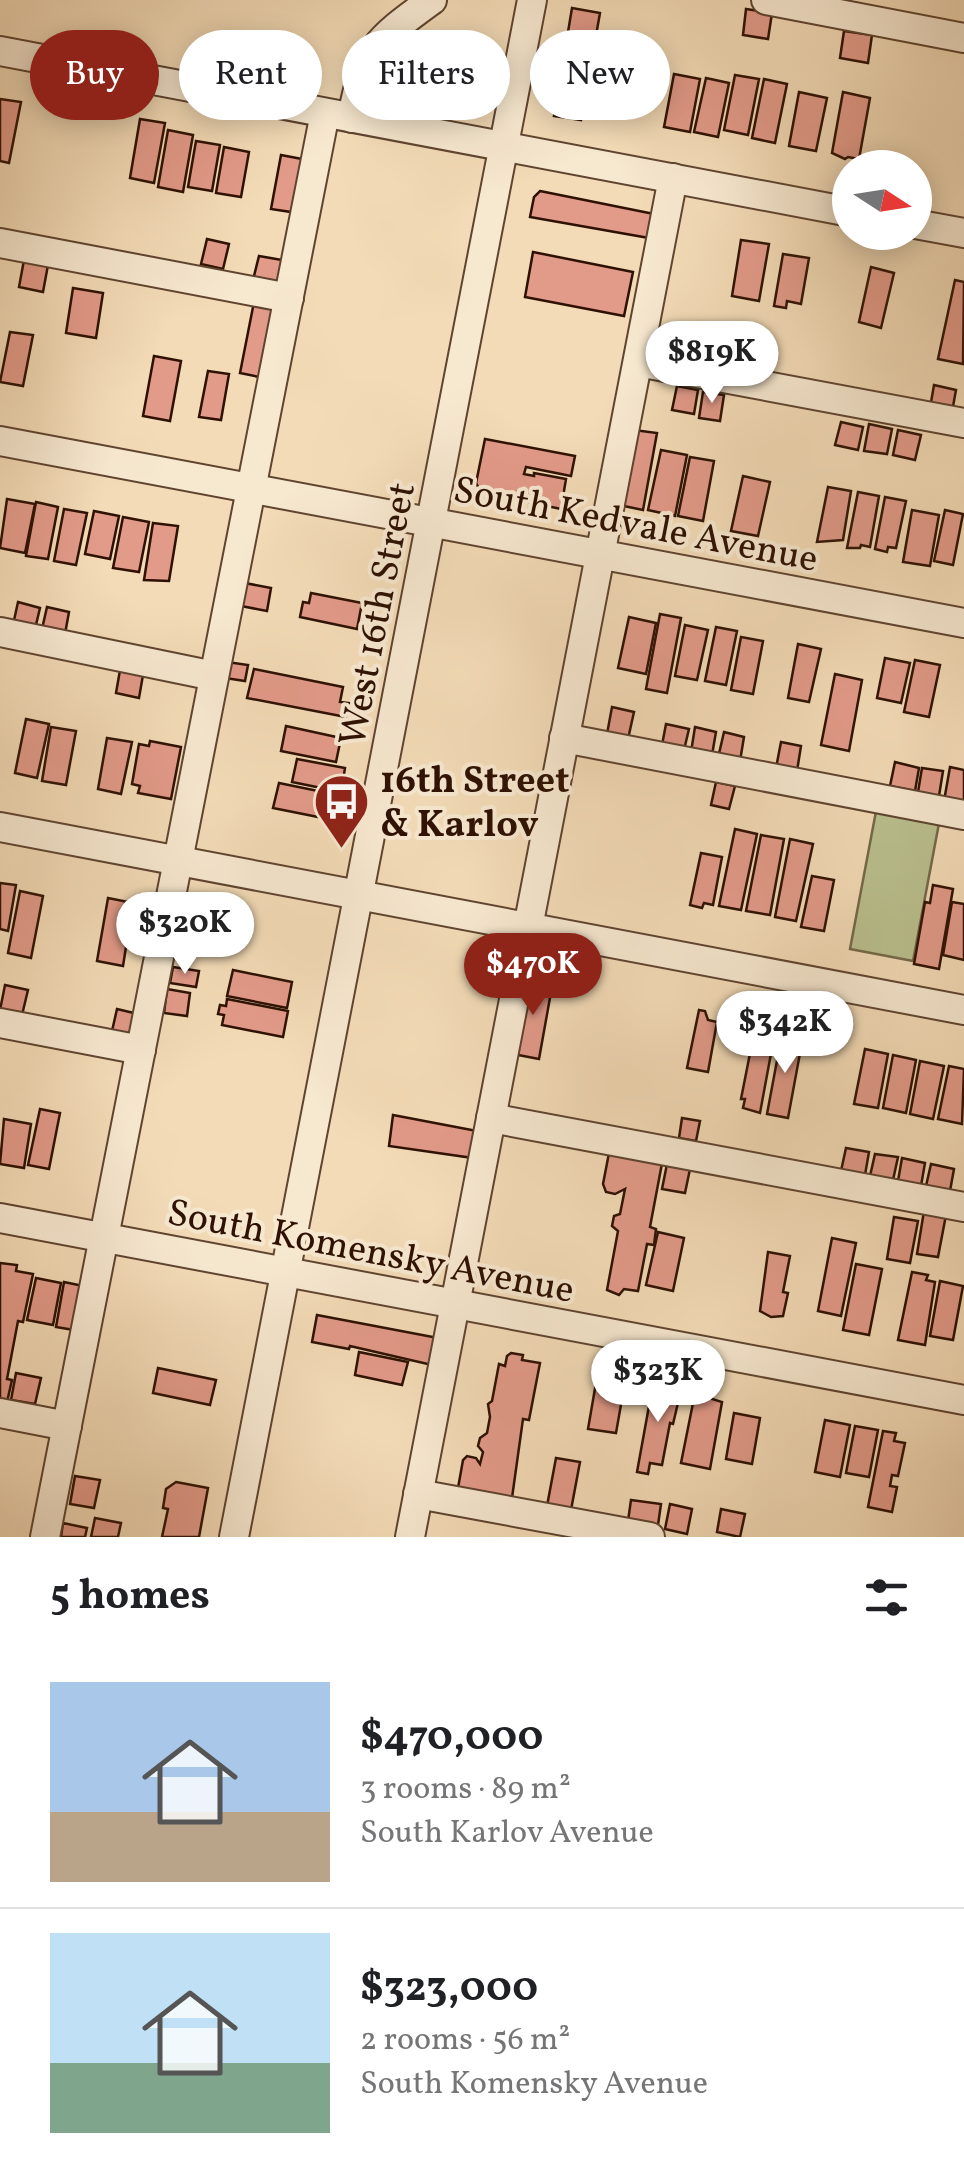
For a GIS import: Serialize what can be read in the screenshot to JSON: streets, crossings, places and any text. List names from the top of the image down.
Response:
{
  "streets": {
    "street": ["South Kedvale Avenue", "West 16th Street", "South Komensky Avenue"]
  },
  "crossings": [
    ["South Kedvale Avenue", "West 16th Street"],
    ["West 16th Street", "South Komensky Avenue"]
  ],
  "places": {
    "bus stop": ["16th Street & Karlov"]
  },
  "north": "right",
  "page": {
    "chip": [
      "Buy",
      "Rent",
      "Filters",
      "New"
    ],
    "price": [
      "$819K",
      "$320K",
      "$470K",
      "$342K",
      "$323K"
    ],
    "heading": "5 homes",
    "list": [
      {
        "name": "$470,000",
        "note": "3 rooms · 89 m² · South Karlov Avenue"
      },
      {
        "name": "$323,000",
        "note": "2 rooms · 56 m² · South Komensky Avenue"
      }
    ]
  }
}
